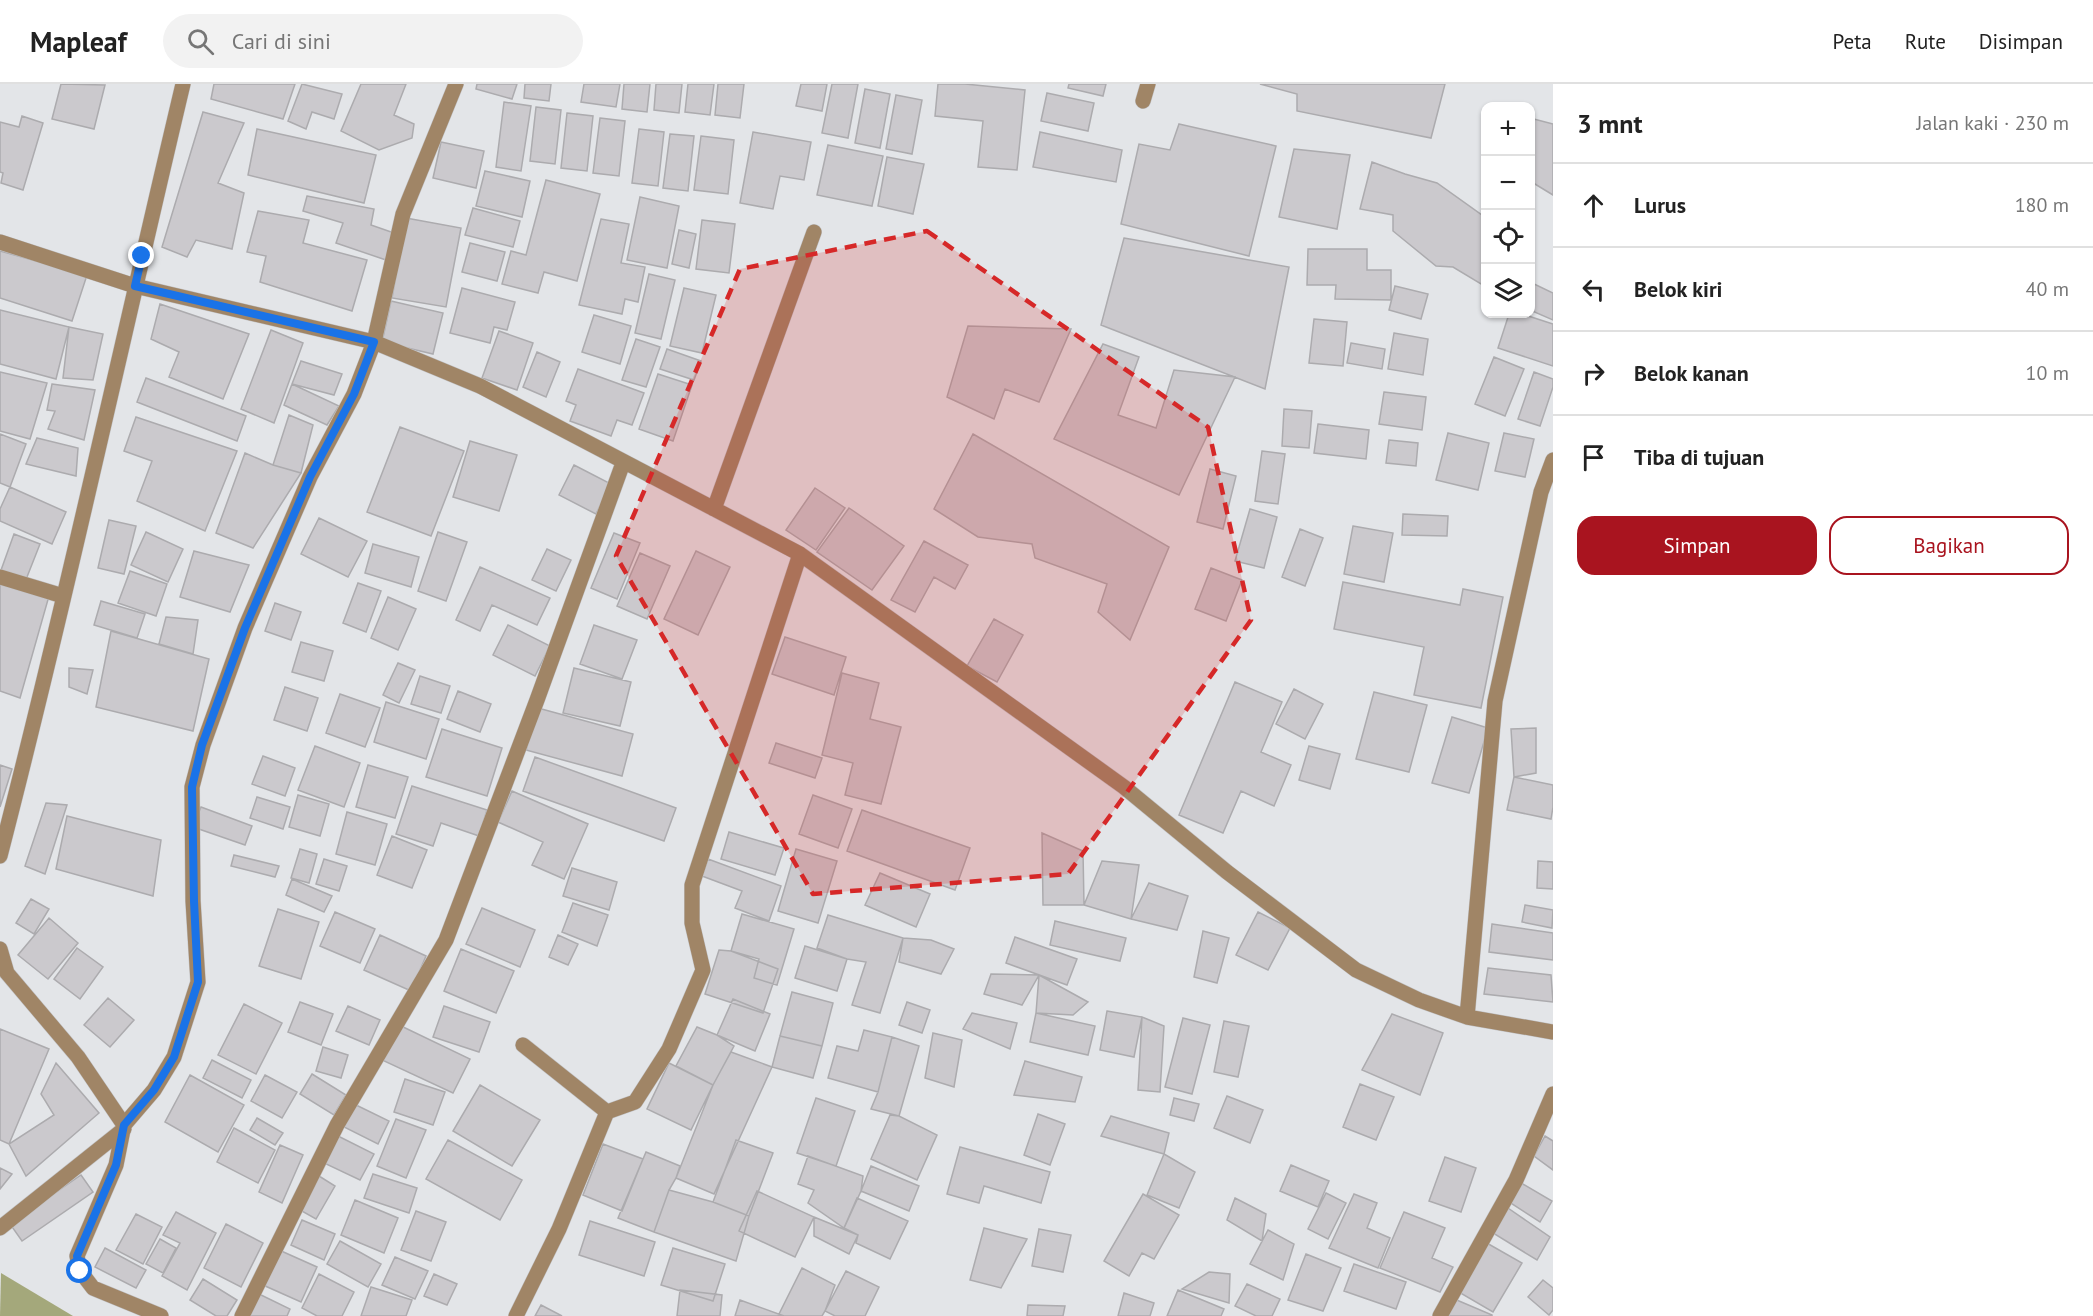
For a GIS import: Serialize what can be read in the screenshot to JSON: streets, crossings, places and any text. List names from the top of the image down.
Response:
{
  "page": {
    "header": "Mapleaf",
    "search": "Cari di sini",
    "nav": ["Peta", "Rute", "Disimpan"],
    "heading": ["3 mnt", "Jalan kaki · 230 m"],
    "map_buttons": ["+", "−"],
    "list": [
      ["Lurus", "180 m"],
      ["Belok kiri", "40 m"],
      ["Belok kanan", "10 m"],
      "Tiba di tujuan"
    ],
    "buttons": ["Simpan", "Bagikan"]
  }
}
